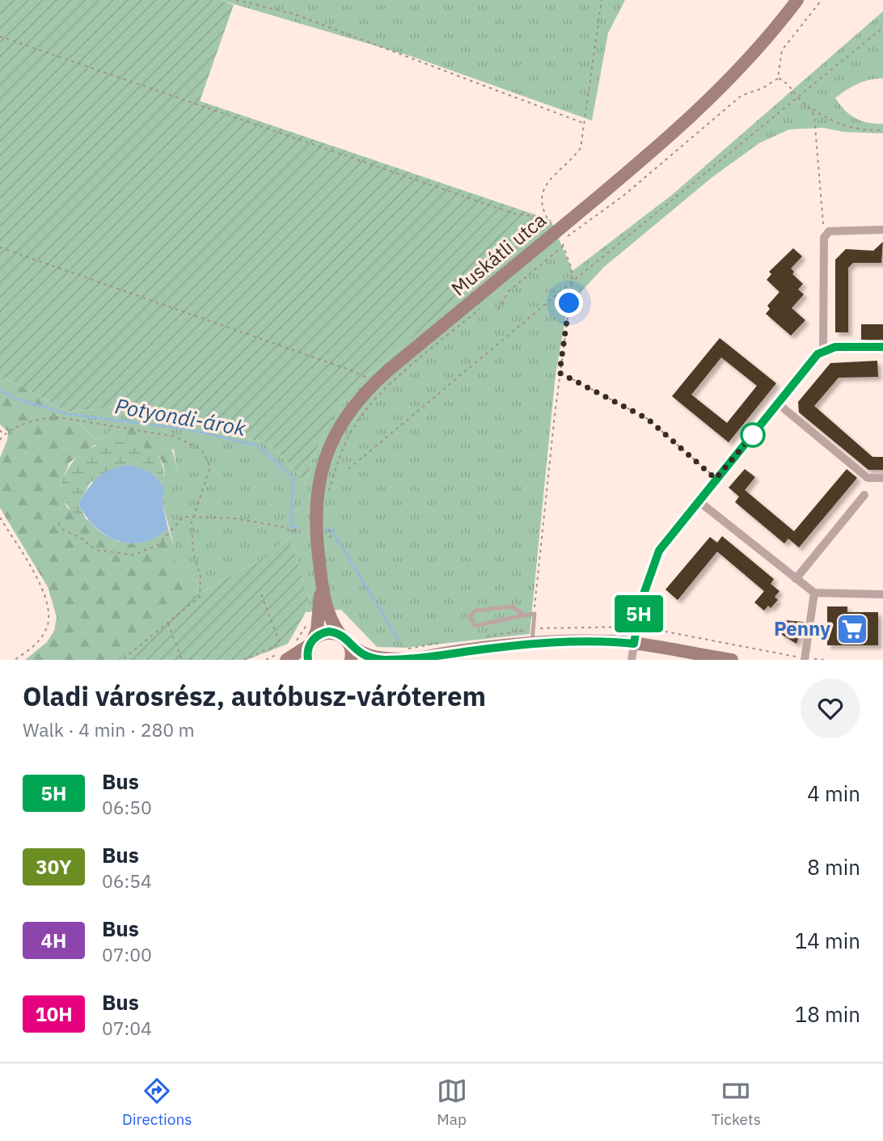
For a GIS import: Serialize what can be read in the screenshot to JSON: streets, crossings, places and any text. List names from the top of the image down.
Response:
{
  "streets": {
    "main road": ["Muskátli utca"]
  },
  "water": ["Potyondi-árok"],
  "places": {
    "supermarket": ["Penny"]
  },
  "lines": ["bus line 5H"],
  "page": {
    "on_map": "5H",
    "heading": ["Oladi városrész, autóbusz-váróterem", "Walk · 4 min · 280 m"],
    "list": [
      {
        "mark": "5H",
        "name": "Bus",
        "note": "06:50",
        "value": "4 min"
      },
      {
        "mark": "30Y",
        "name": "Bus",
        "note": "06:54",
        "value": "8 min"
      },
      {
        "mark": "4H",
        "name": "Bus",
        "note": "07:00",
        "value": "14 min"
      },
      {
        "mark": "10H",
        "name": "Bus",
        "note": "07:04",
        "value": "18 min"
      }
    ],
    "tabs": ["Directions", "Map", "Tickets"]
  }
}
